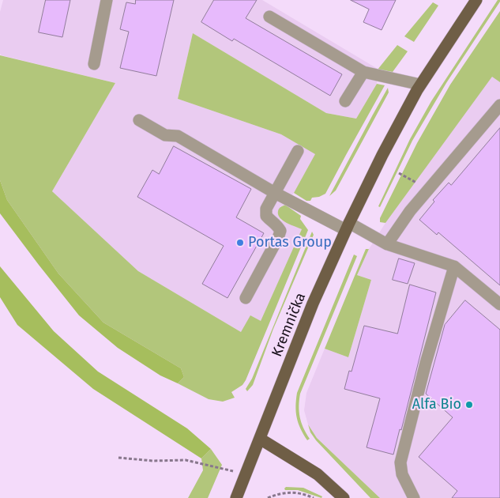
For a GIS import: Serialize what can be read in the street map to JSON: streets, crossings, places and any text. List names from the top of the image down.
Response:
{
  "streets": {
    "main road": ["Kremnička"]
  },
  "places": ["Portas Group", "Alfa Bio"]
}
